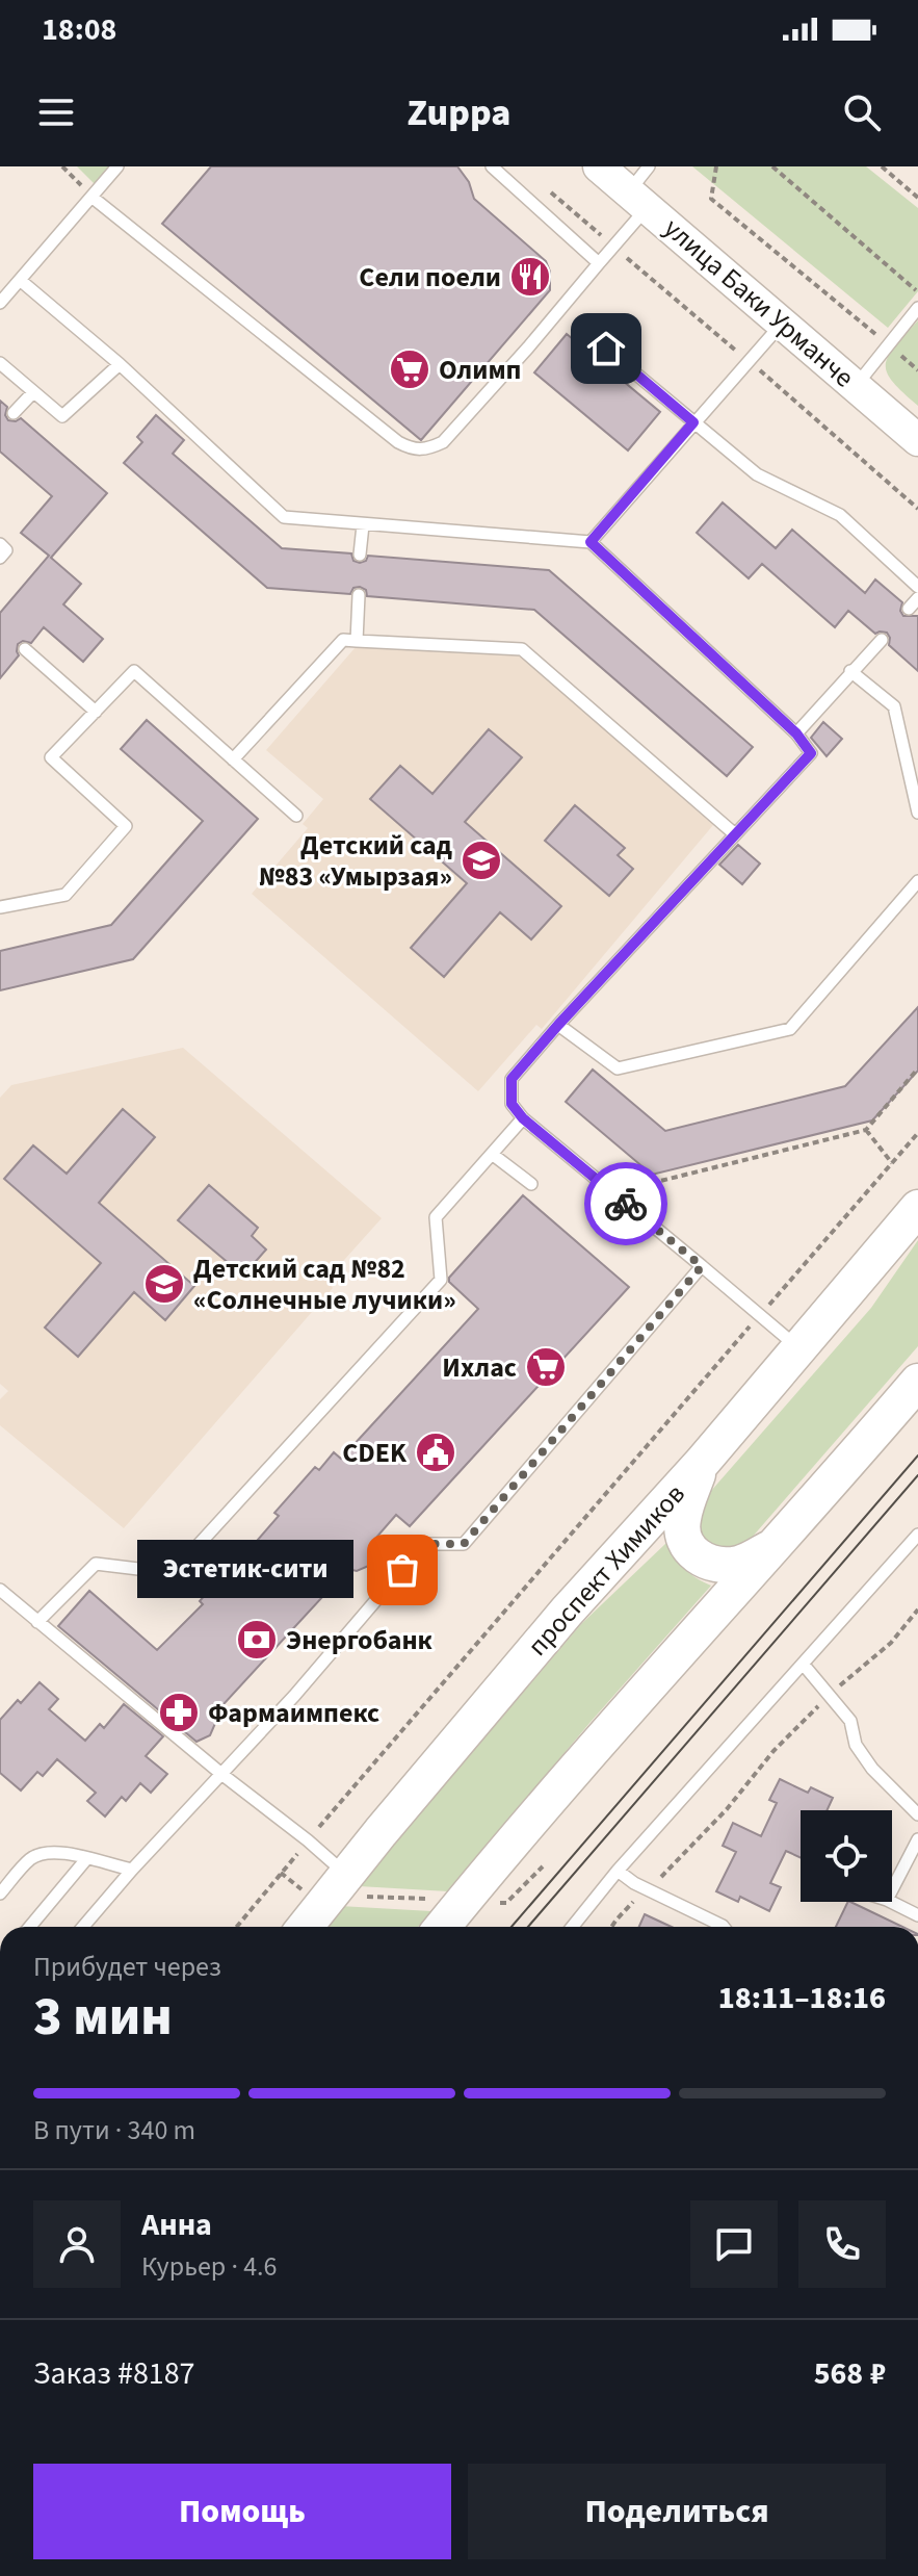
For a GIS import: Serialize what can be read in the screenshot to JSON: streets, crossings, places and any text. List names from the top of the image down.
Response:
{
  "streets": {
    "main road": ["проспект Химиков"],
    "street": ["улица Баки Урманче"]
  },
  "places": {
    "restaurant": ["Сели поели"],
    "supermarket": ["Олимп", "Ихлас"],
    "school or university": ["Детский сад №83 «Умырзая»", "Детский сад №82 «Солнечные лучики»"],
    "public building": ["CDEK"],
    "other": ["Эстетик-сити"],
    "bank": ["Энергобанк"],
    "pharmacy": ["Фармаимпекс"]
  },
  "page": {
    "status": "18:08",
    "header": "Zuppa",
    "bubble": "Эстетик-сити",
    "heading": ["3 мин", "Прибудет через", "18:11–18:16"],
    "panel": [
      "Анна",
      "Курьер · 4.6",
      "Заказ #8187",
      "568 ₽"
    ],
    "bar": "В пути · 340 m",
    "buttons": ["Помощь", "Поделиться"]
  }
}
